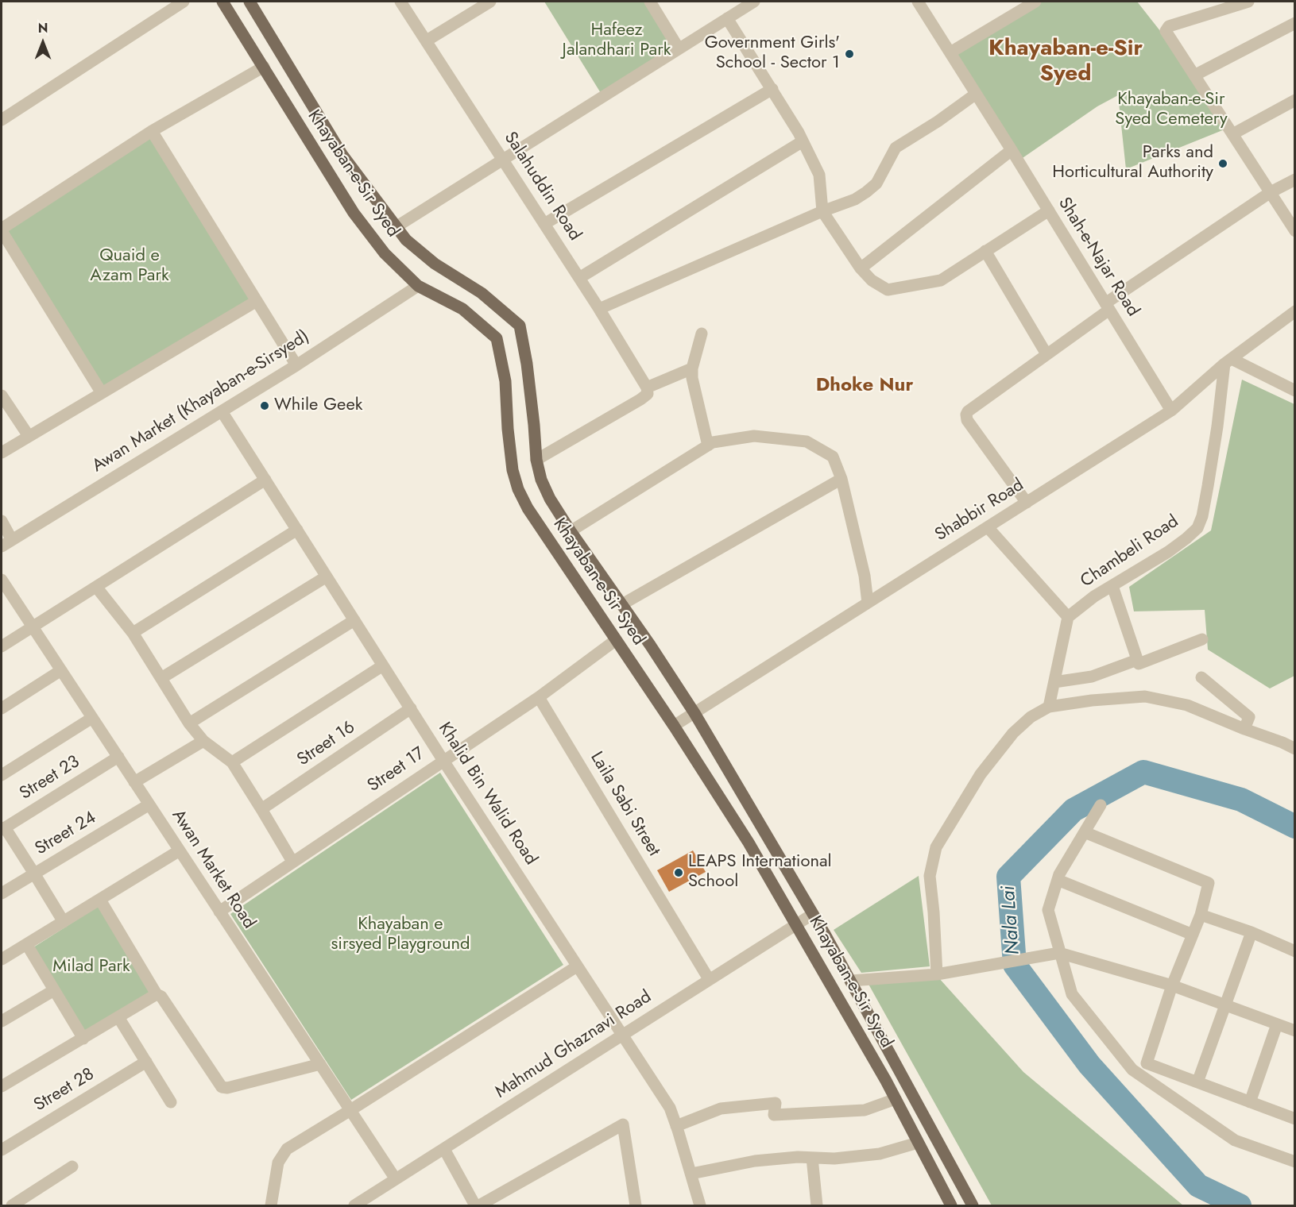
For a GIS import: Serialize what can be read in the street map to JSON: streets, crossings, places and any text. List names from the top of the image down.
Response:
{
  "streets": {
    "main road": ["Khayaban-e-Sir Syed"],
    "street": [
      "Salahuddin Road",
      "Shah-e-Najar Road",
      "Awan Market (Khayaban-e-Sirsyed)",
      "Shabbir Road",
      "Chambeli Road",
      "Street 16",
      "Street 17",
      "Street 23",
      "Khalid Bin Walid Road",
      "Laila Sabi Street",
      "Street 24",
      "Awan Market Road",
      "Mahmud Ghaznavi Road",
      "Street 28"
    ]
  },
  "crossings": [
    ["Khayaban-e-Sir Syed", "Awan Market (Khayaban-e-Sirsyed)"],
    ["Khayaban-e-Sir Syed", "Shabbir Road"],
    ["Khayaban-e-Sir Syed", "Street 17"],
    ["Khayaban-e-Sir Syed", "Mahmud Ghaznavi Road"],
    ["Shah-e-Najar Road", "Shabbir Road"],
    ["Awan Market (Khayaban-e-Sirsyed)", "Khalid Bin Walid Road"],
    ["Shabbir Road", "Chambeli Road"],
    ["Street 16", "Khalid Bin Walid Road"],
    ["Street 17", "Khalid Bin Walid Road"],
    ["Street 17", "Laila Sabi Street"],
    ["Street 17", "Awan Market Road"],
    ["Street 23", "Awan Market Road"],
    ["Khalid Bin Walid Road", "Mahmud Ghaznavi Road"],
    ["Laila Sabi Street", "Mahmud Ghaznavi Road"],
    ["Street 24", "Awan Market Road"],
    ["Awan Market Road", "Mahmud Ghaznavi Road"]
  ],
  "districts": ["Khayaban-e-Sir Syed", "Dhoke Nur"],
  "water": ["Nala Lai"],
  "parks": [
    "Hafeez Jalandhari Park",
    "Khayaban-e-Sir Syed Cemetery",
    "Quaid e Azam Park",
    "Khayaban e sirsyed Playground",
    "Milad Park"
  ],
  "places": [
    "Government Girls' School - Sector 1",
    "Parks and Horticultural Authority",
    "While Geek",
    "LEAPS International School"
  ],
  "north": "top"
}
